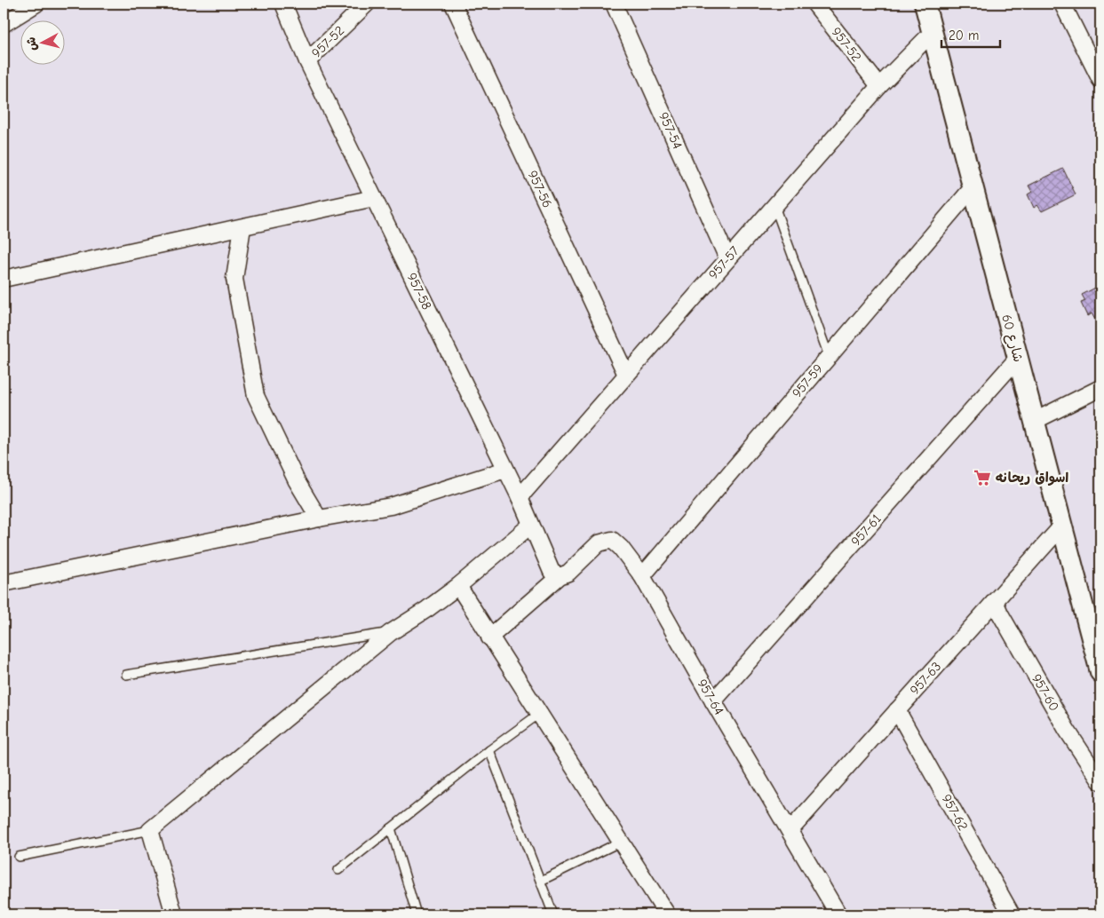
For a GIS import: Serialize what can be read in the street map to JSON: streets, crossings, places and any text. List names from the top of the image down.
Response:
{
  "streets": {
    "street": [
      "957-52",
      "957-54",
      "957-56",
      "957-57",
      "957-58",
      "شارع 60",
      "957-59",
      "957-61",
      "957-63",
      "957-60",
      "957-64",
      "957-62"
    ]
  },
  "crossings": [
    ["957-52", "957-57"],
    ["957-52", "957-58"],
    ["957-54", "957-57"],
    ["957-56", "957-57"],
    ["957-57", "957-58"],
    ["957-57", "شارع 60"],
    ["957-58", "957-64"],
    ["شارع 60", "957-59"],
    ["شارع 60", "957-61"],
    ["شارع 60", "957-63"],
    ["957-59", "957-64"],
    ["957-61", "957-64"],
    ["957-63", "957-60"],
    ["957-63", "957-64"],
    ["957-63", "957-62"]
  ],
  "places": {
    "supermarket": ["اسواق ريحانه"]
  },
  "scale_bar": "20 m",
  "north": "left"
}
